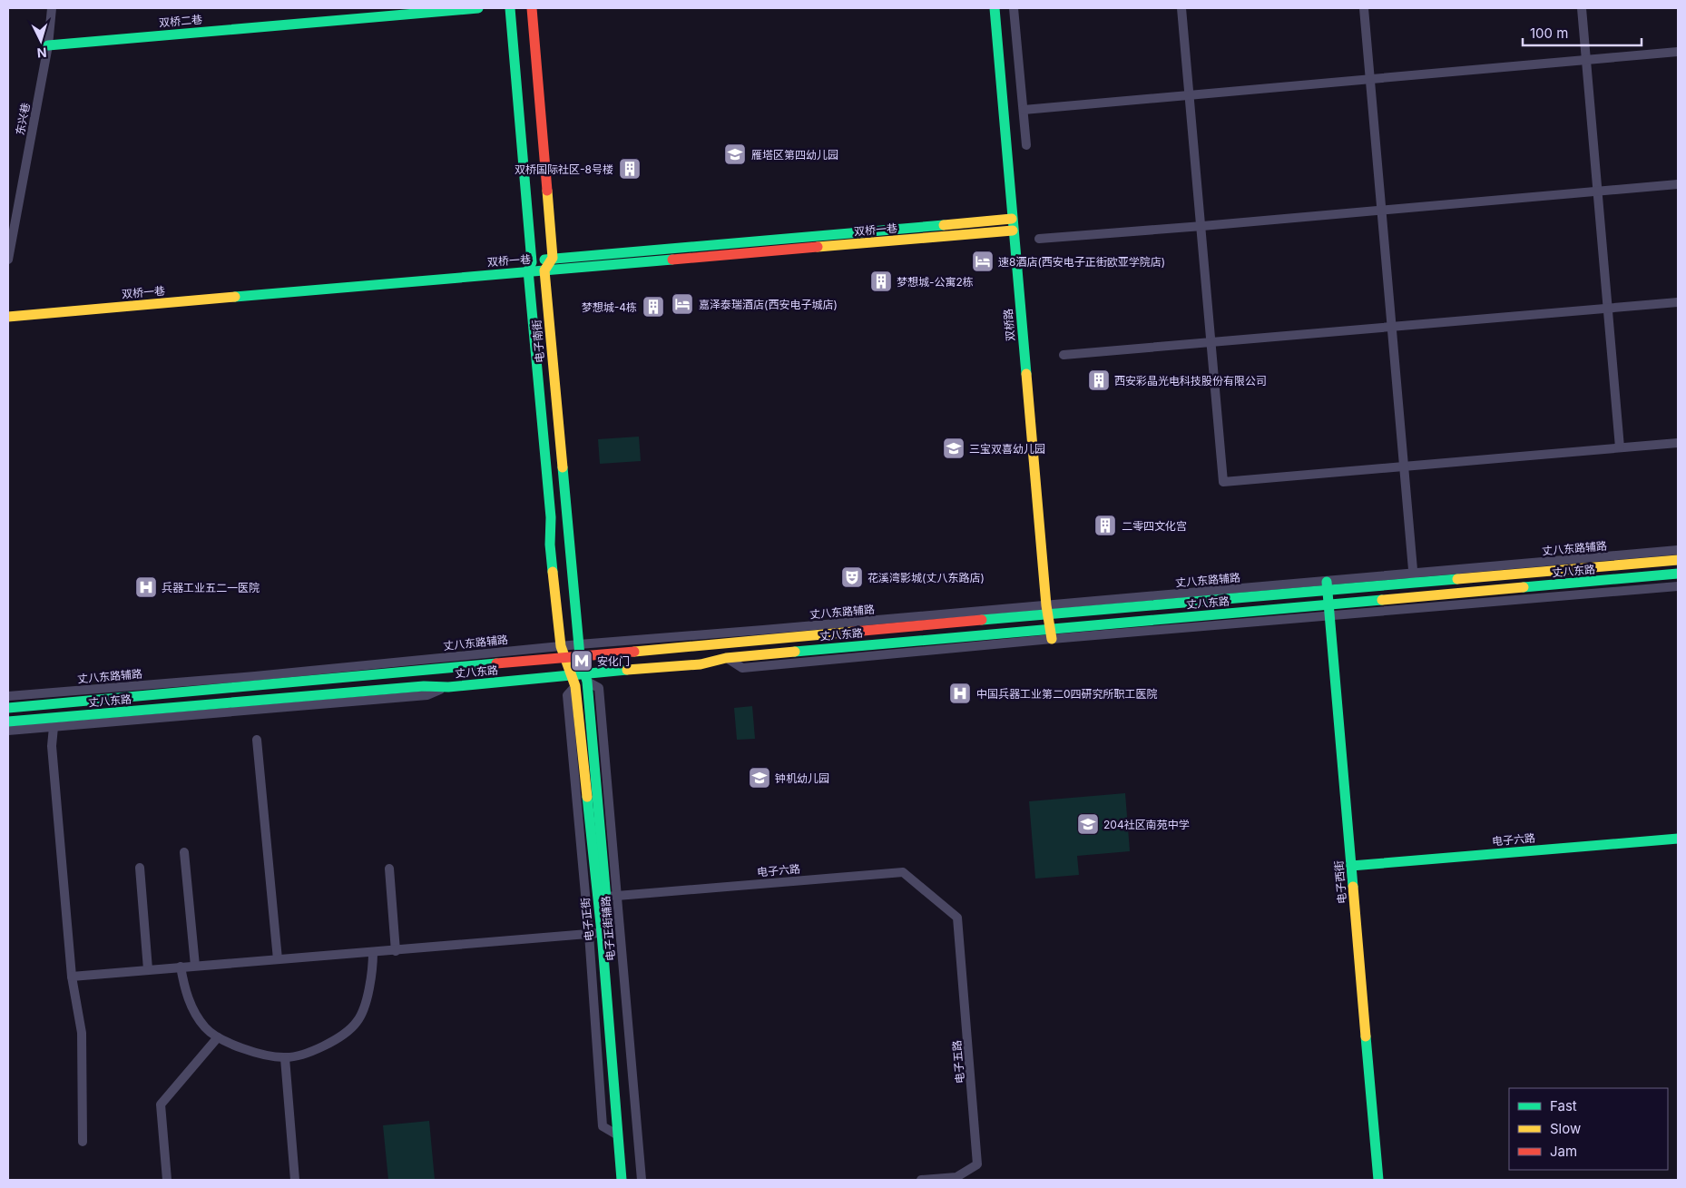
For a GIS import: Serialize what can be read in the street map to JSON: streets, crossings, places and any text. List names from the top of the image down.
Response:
{
  "streets": {
    "main road": [
      "双桥二巷",
      "双桥一巷",
      "双桥路",
      "电子南街",
      "丈八东路",
      "电子六路",
      "电子西街",
      "电子正街"
    ],
    "street": [
      "东兴巷",
      "丈八东路辅路",
      "电子正街辅路",
      "电子五路"
    ]
  },
  "crossings": [
    ["双桥二巷", "东兴巷"],
    ["双桥一巷", "双桥路"],
    ["双桥一巷", "电子南街"],
    ["双桥路", "丈八东路辅路"],
    ["双桥路", "丈八东路"],
    ["电子南街", "丈八东路辅路"],
    ["电子南街", "丈八东路"],
    ["电子南街", "电子正街"],
    ["丈八东路辅路", "丈八东路"],
    ["丈八东路", "电子西街"],
    ["丈八东路", "电子正街"],
    ["丈八东路", "电子正街辅路"],
    ["电子六路", "电子西街"],
    ["电子六路", "电子正街"],
    ["电子六路", "电子正街辅路"],
    ["电子六路", "电子五路"],
    ["电子正街", "电子正街辅路"]
  ],
  "places": {
    "school or university": [
      "雁塔区第四幼儿园",
      "三宝双喜幼儿园",
      "钟机幼儿园",
      "204社区南苑中学"
    ],
    "building": [
      "双桥国际社区-8号楼",
      "梦想城-公寓2栋",
      "梦想城-4栋",
      "西安彩晶光电科技股份有限公司",
      "二零四文化宫"
    ],
    "hotel": ["速8酒店(西安电子正街欧亚学院店)", "嘉泽泰瑞酒店(西安电子城店)"],
    "theatre": ["花溪湾影城(丈八东路店)"],
    "hospital": ["兵器工业五二一医院", "中国兵器工业第二0四研究所职工医院"],
    "metro station": ["安化门"]
  },
  "legend": ["Fast", "Slow", "Jam"],
  "scale_bar": "100 m",
  "north": "bottom"
}
